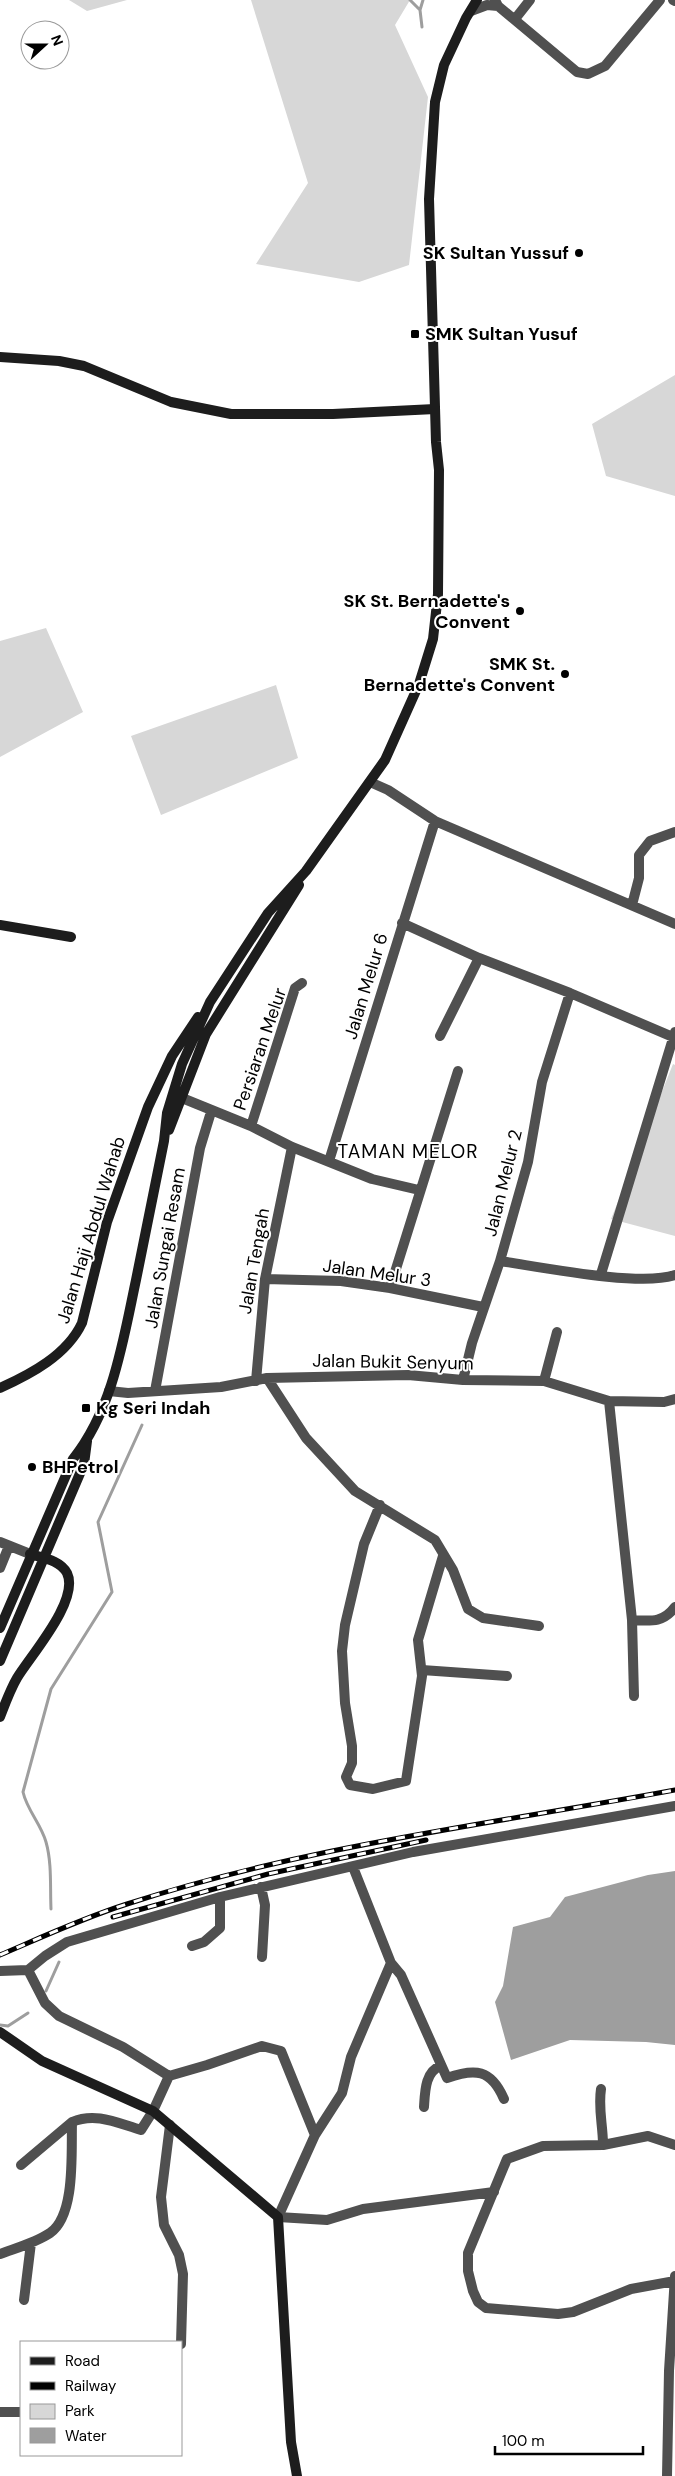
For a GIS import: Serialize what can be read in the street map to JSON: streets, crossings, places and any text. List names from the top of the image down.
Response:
{
  "streets": {
    "main road": ["Jalan Haji Abdul Wahab"],
    "street": [
      "Jalan Melur 6",
      "Persiaran Melur",
      "Jalan Melur 2",
      "Jalan Sungai Resam",
      "Jalan Tengah",
      "Jalan Melur 3",
      "Jalan Bukit Senyum"
    ]
  },
  "crossings": [
    ["Jalan Melur 2", "Jalan Melur 3"],
    ["Jalan Melur 2", "Jalan Bukit Senyum"],
    ["Jalan Sungai Resam", "Jalan Bukit Senyum"],
    ["Jalan Tengah", "Jalan Melur 3"],
    ["Jalan Tengah", "Jalan Bukit Senyum"]
  ],
  "districts": ["TAMAN MELOR"],
  "places": {
    "other": [
      "SK Sultan Yussuf",
      "SK St. Bernadette's Convent",
      "SMK St. Bernadette's Convent",
      "BHPetrol"
    ],
    "transit": ["SMK Sultan Yusuf", "Kg Seri Indah"]
  },
  "legend": [
    "Road",
    "Railway",
    "Park",
    "Water"
  ],
  "scale_bar": "100 m",
  "north": "right"
}
